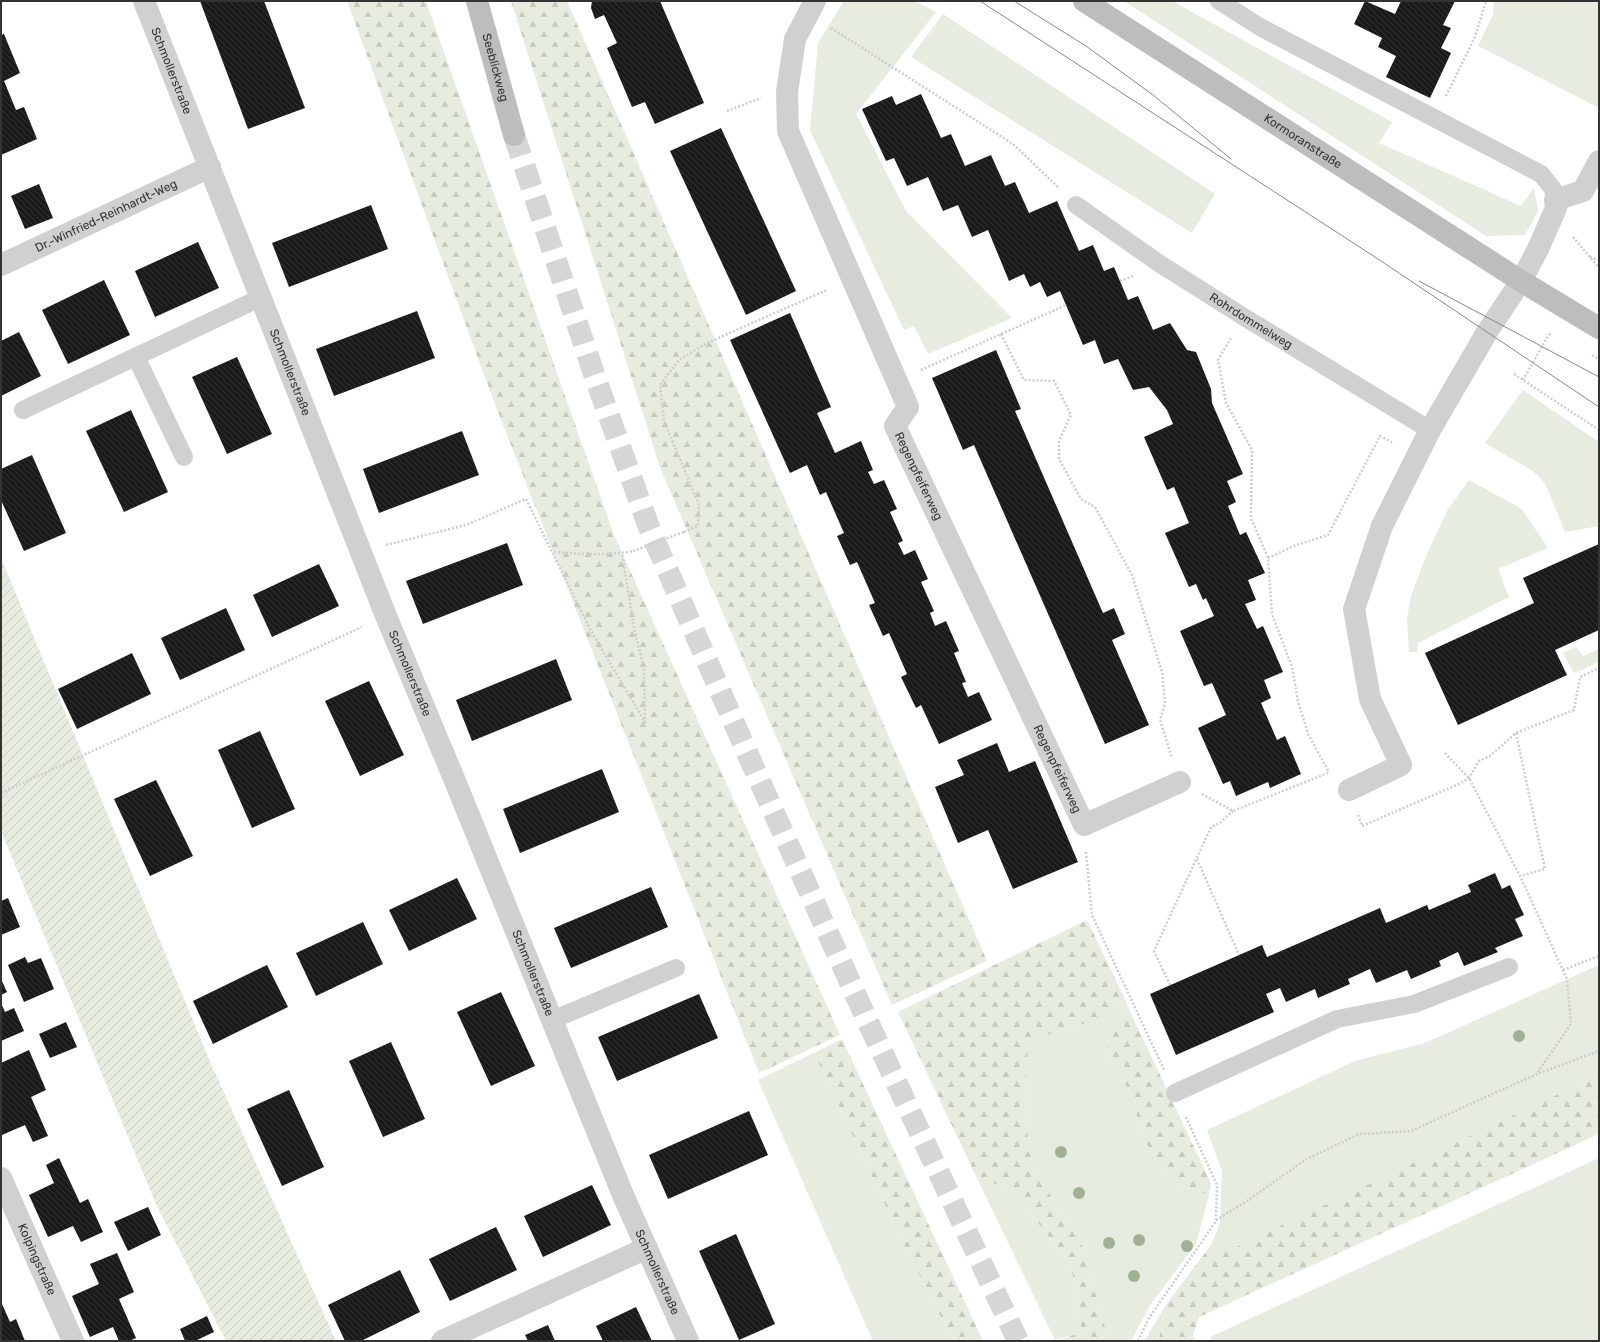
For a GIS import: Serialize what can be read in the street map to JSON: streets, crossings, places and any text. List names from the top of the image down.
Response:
{
  "streets": {
    "street": [
      "Seeblickweg",
      "Schmollerstraße",
      "Kormoranstraße",
      "Dr.-Winfried-Reinhardt-Weg",
      "Regenpfeiferweg",
      "Kolpingstraße"
    ],
    "lane": ["Rohrdommelweg"]
  },
  "crossings": [
    ["Schmollerstraße", "Dr.-Winfried-Reinhardt-Weg"]
  ]
}
